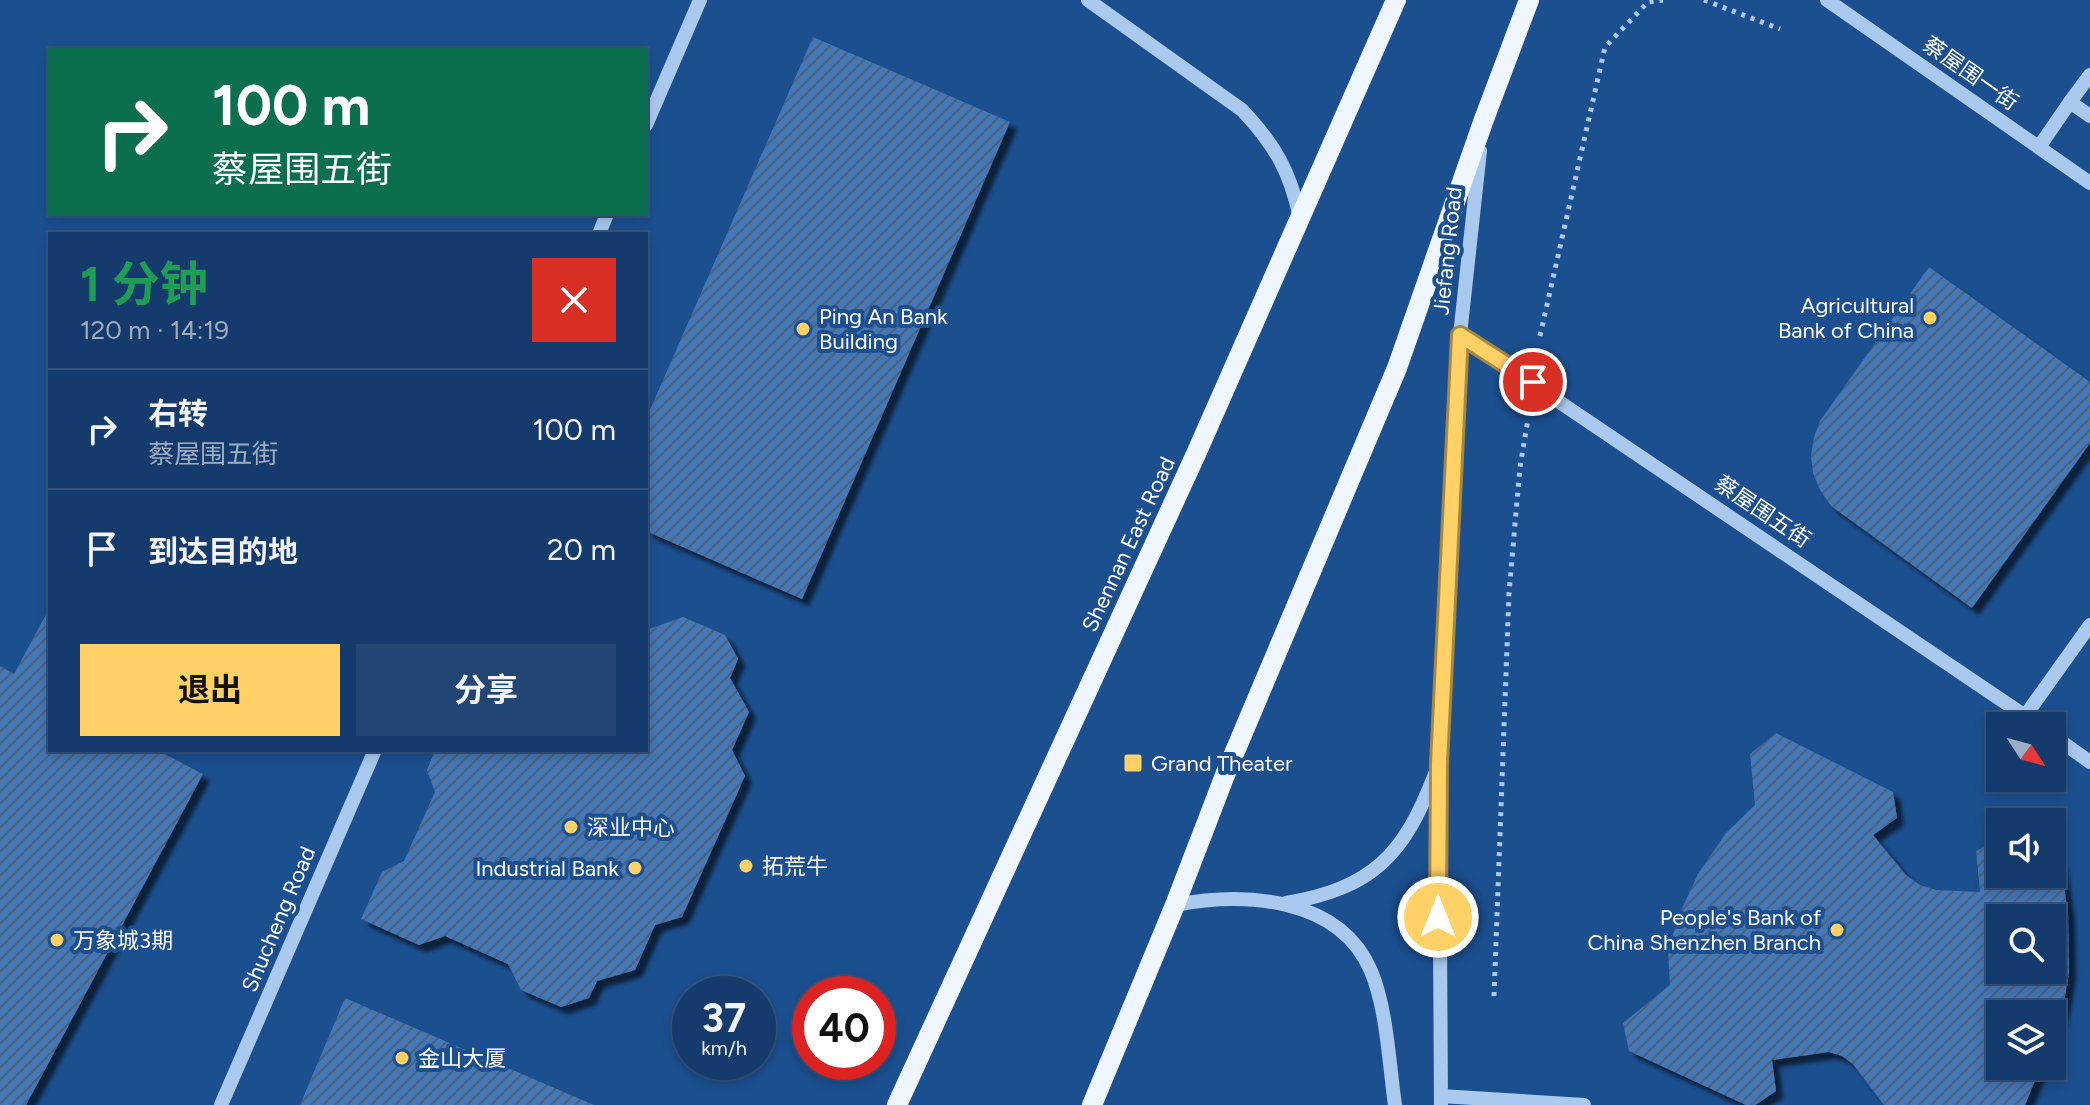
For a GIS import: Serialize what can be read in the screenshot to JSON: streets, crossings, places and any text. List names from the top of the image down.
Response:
{
  "streets": {
    "main road": ["Shennan East Road"],
    "street": [
      "蔡屋围一街",
      "Jiefang Road",
      "蔡屋围五街",
      "Shucheng Road"
    ]
  },
  "crossings": [
    ["Jiefang Road", "蔡屋围五街"]
  ],
  "places": {
    "other": [
      "Agricultural Bank of China",
      "Ping An Bank Building",
      "深业中心",
      "拓荒牛",
      "Industrial Bank",
      "People's Bank of China Shenzhen Branch",
      "万象城3期",
      "金山大厦"
    ],
    "transit": ["Grand Theater"]
  },
  "north": "bottom right",
  "page": {
    "turn": ["100 m", "蔡屋围五街"],
    "heading": ["1 分钟", "120 m · 14:19"],
    "list": [
      {
        "name": "右转",
        "note": "蔡屋围五街",
        "value": "100 m"
      },
      {
        "name": "到达目的地",
        "value": "20 m"
      }
    ],
    "buttons": ["退出", "分享"],
    "speed": "37 km/h",
    "limit": "40"
  }
}
